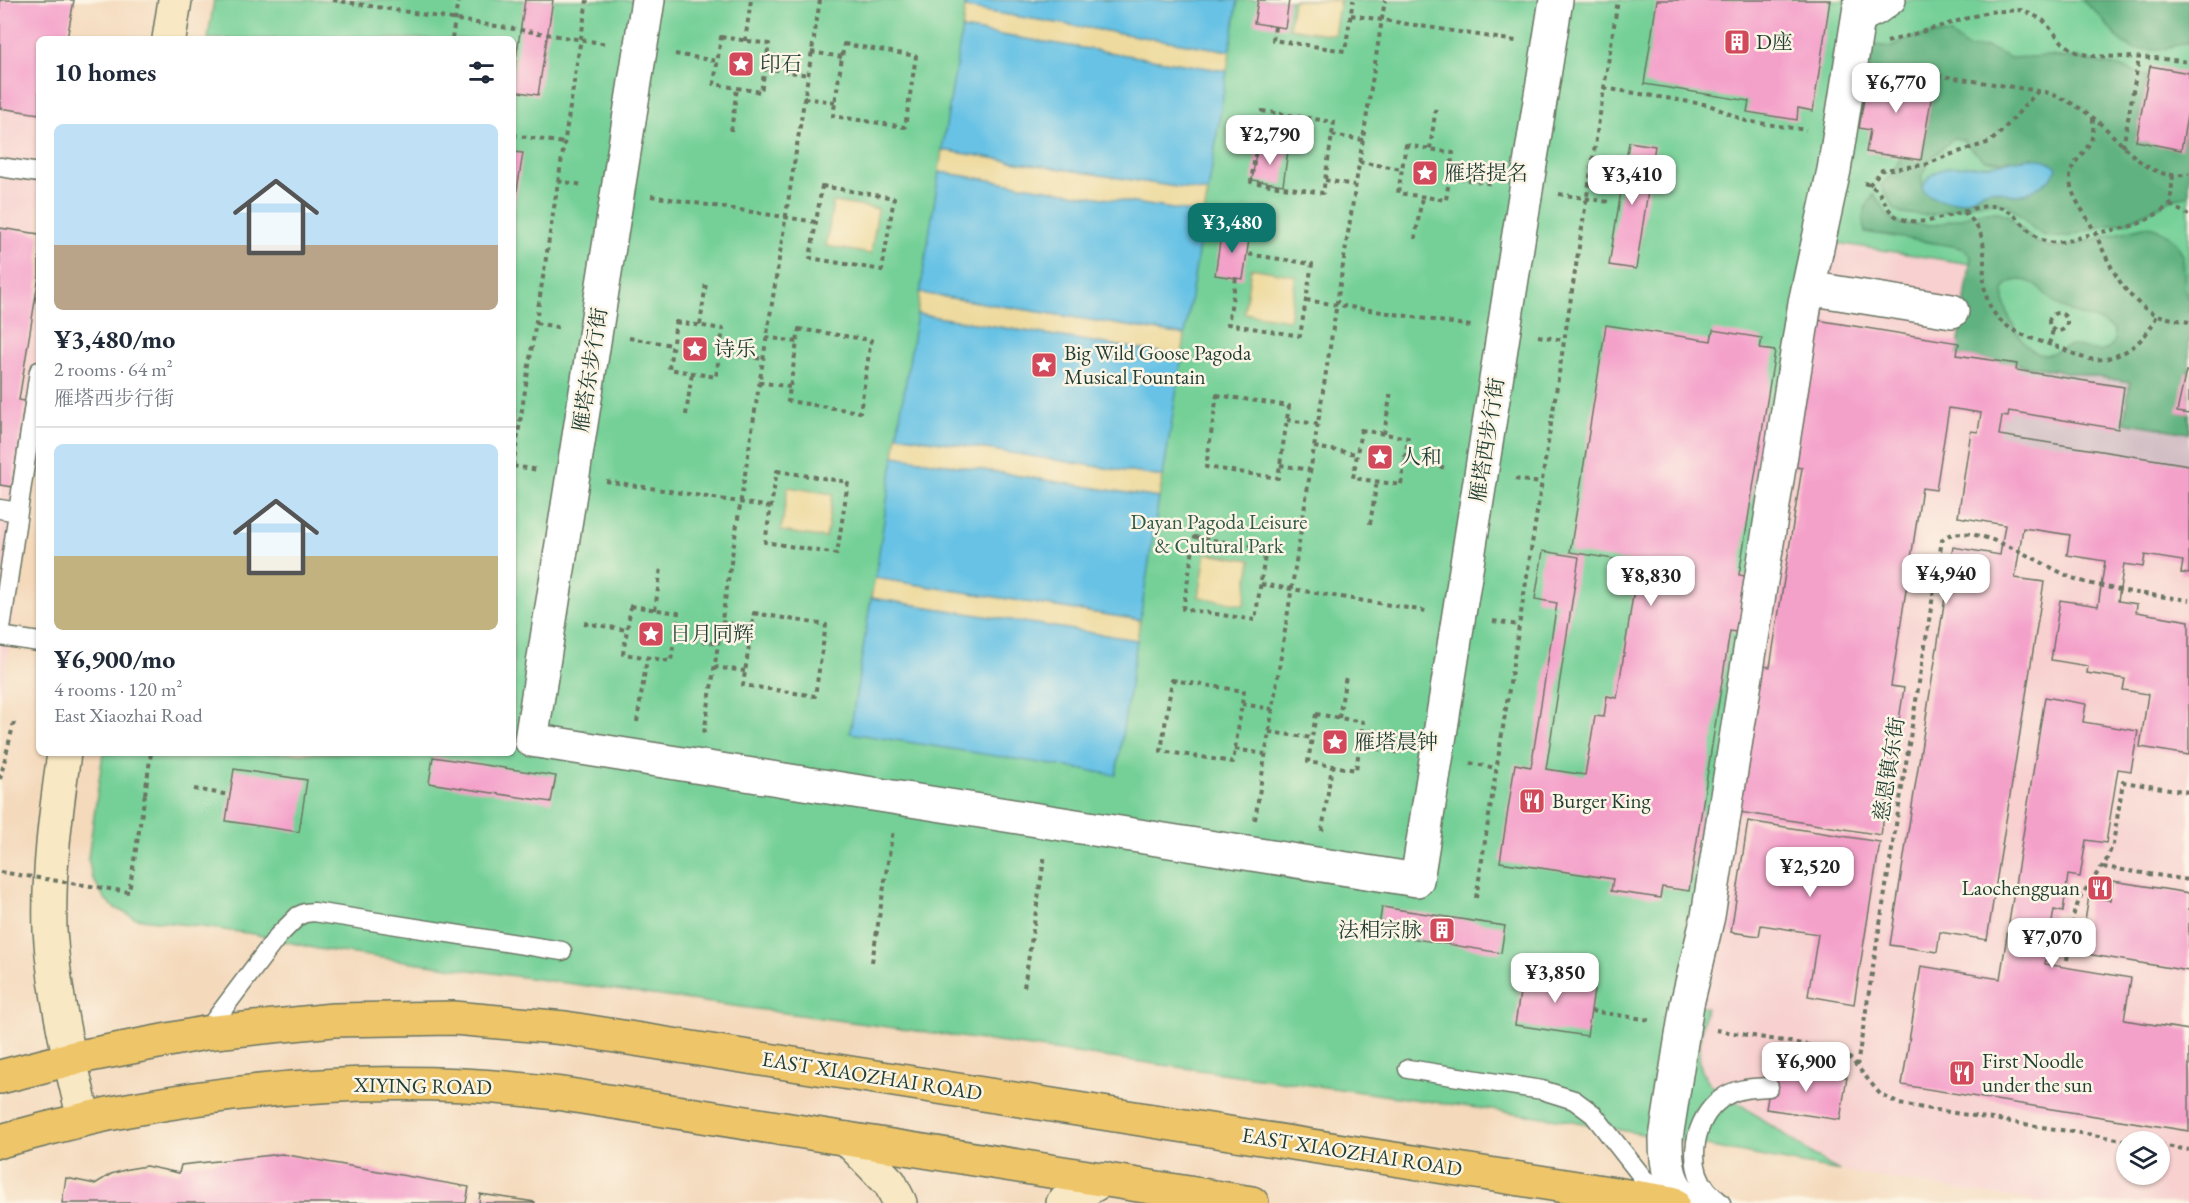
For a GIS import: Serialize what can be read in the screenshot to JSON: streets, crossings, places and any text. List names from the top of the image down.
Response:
{
  "streets": {
    "main road": ["EAST XIAOZHAI ROAD", "XIYING ROAD"],
    "street": ["雁塔东步行街", "雁塔西步行街"],
    "path": ["慈恩镇东街"]
  },
  "parks": ["Dayan Pagoda Leisure & Cultural Park"],
  "places": {
    "building": ["D座", "法相宗脉"],
    "place": [
      "印石",
      "雁塔提名",
      "诗乐",
      "Big Wild Goose Pagoda Musical Fountain",
      "人和",
      "日月同辉",
      "雁塔晨钟"
    ],
    "restaurant": ["Burger King", "Laochengguan", "First Noodle under the sun"]
  },
  "page": {
    "heading": "10 homes",
    "price": [
      "¥6,770",
      "¥2,790",
      "¥3,410",
      "¥3,480",
      "¥4,940",
      "¥8,830",
      "¥2,520",
      "¥7,070",
      "¥3,850",
      "¥6,900"
    ],
    "list": [
      {
        "name": "¥3,480/mo",
        "note": "2 rooms · 64 m² · 雁塔西步行街"
      },
      {
        "name": "¥6,900/mo",
        "note": "4 rooms · 120 m² · East Xiaozhai Road"
      }
    ]
  }
}
